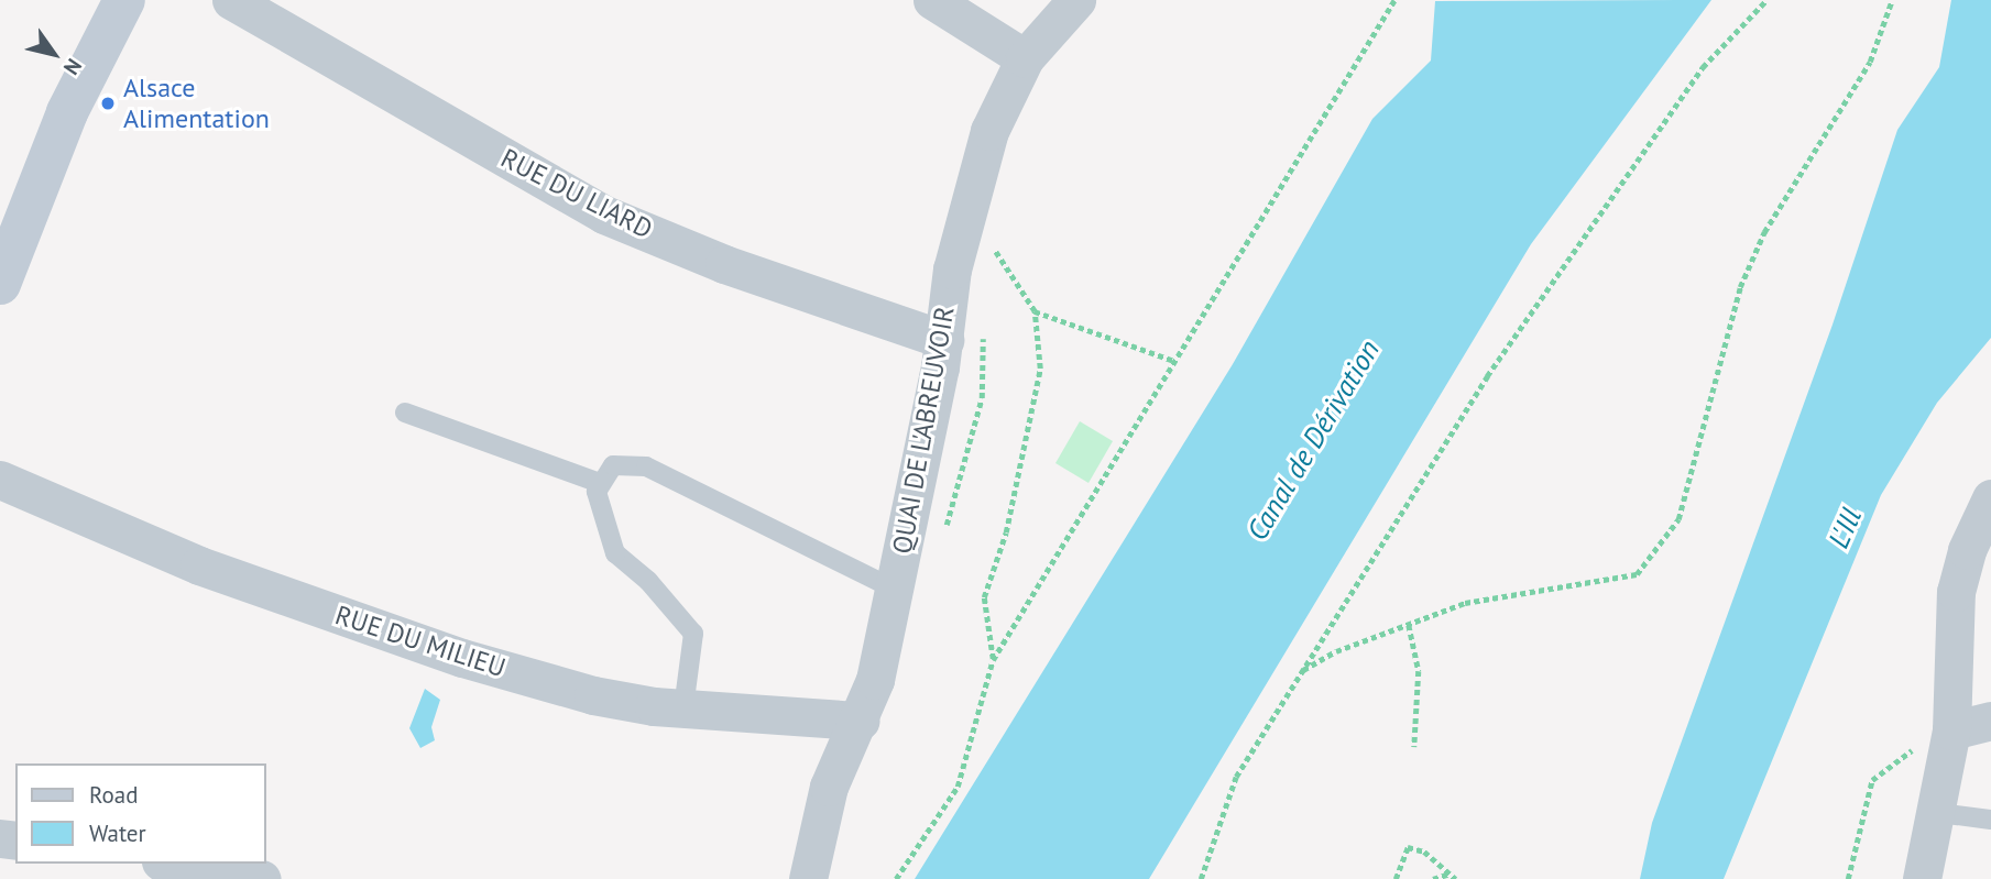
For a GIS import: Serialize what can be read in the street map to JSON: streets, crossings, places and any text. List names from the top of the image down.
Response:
{
  "streets": {
    "street": ["RUE DU LIARD", "QUAI DE L'ABREUVOIR", "RUE DU MILIEU"]
  },
  "crossings": [
    ["RUE DU LIARD", "QUAI DE L'ABREUVOIR"],
    ["QUAI DE L'ABREUVOIR", "RUE DU MILIEU"]
  ],
  "water": ["Canal de Dérivation", "L'Ill"],
  "places": ["Alsace Alimentation"],
  "legend": ["Road", "Water"],
  "north": "bottom right"
}
